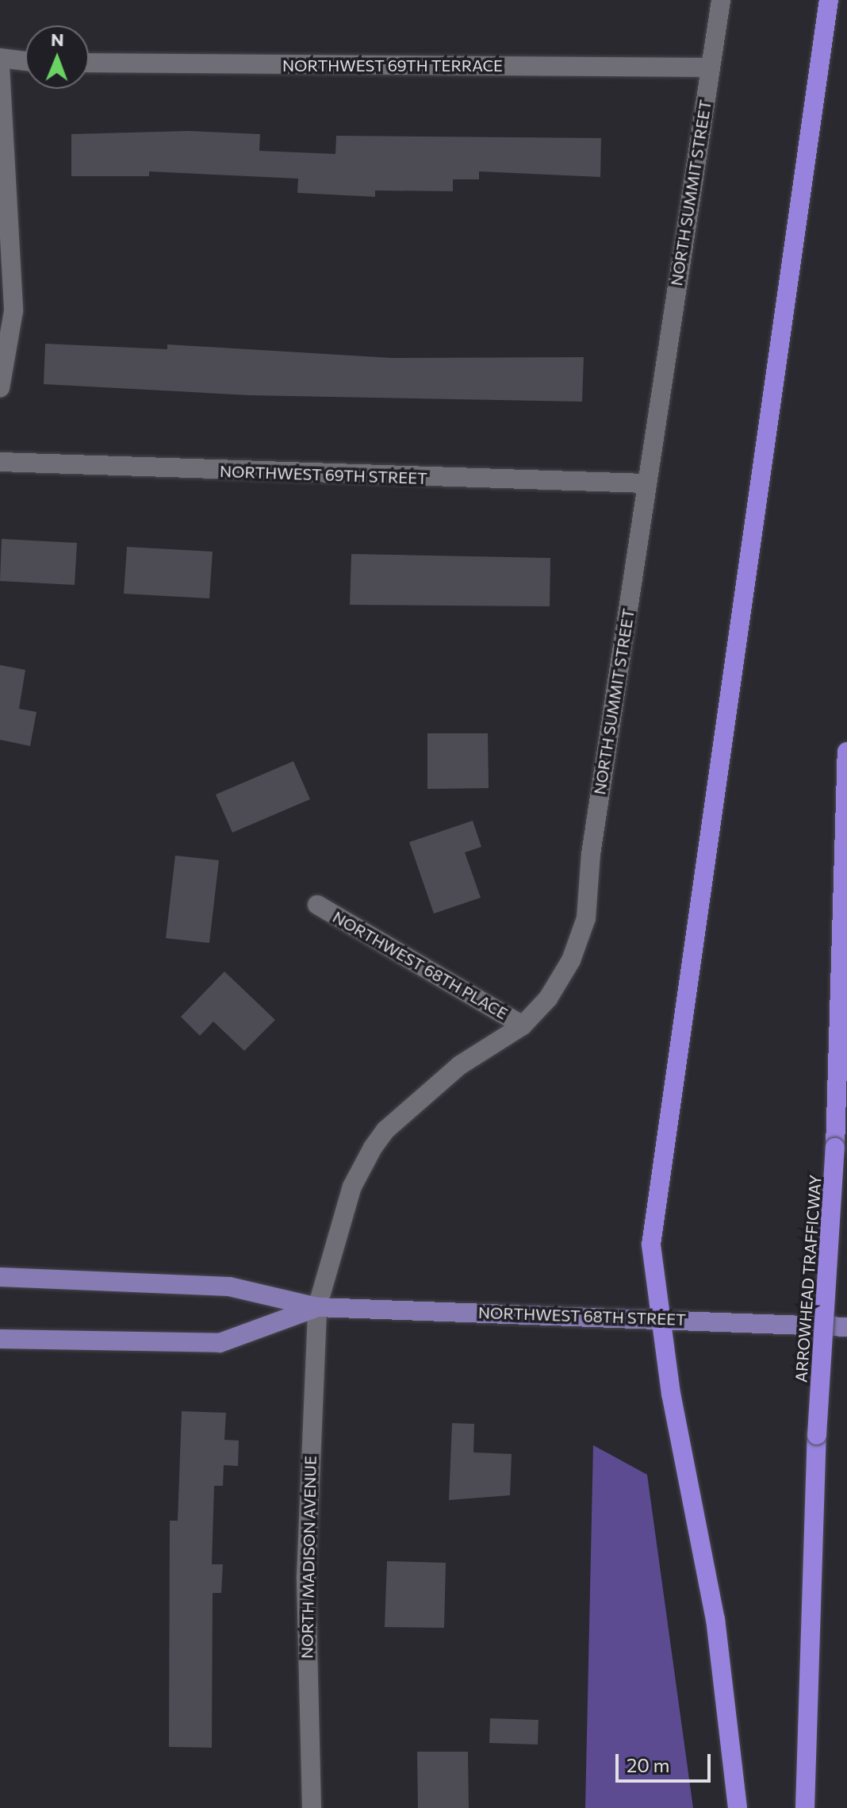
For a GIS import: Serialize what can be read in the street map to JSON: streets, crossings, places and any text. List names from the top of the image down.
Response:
{
  "streets": {
    "highway": ["ARROWHEAD TRAFFICWAY"],
    "main road": ["NORTHWEST 68TH STREET"],
    "street": [
      "NORTHWEST 69TH TERRACE",
      "NORTH SUMMIT STREET",
      "NORTHWEST 69TH STREET",
      "NORTHWEST 68TH PLACE",
      "NORTH MADISON AVENUE"
    ]
  },
  "crossings": [
    ["NORTHWEST 69TH TERRACE", "NORTH SUMMIT STREET"],
    ["NORTH SUMMIT STREET", "NORTHWEST 69TH STREET"],
    ["NORTH SUMMIT STREET", "NORTHWEST 68TH PLACE"],
    ["NORTH SUMMIT STREET", "NORTHWEST 68TH STREET"],
    ["NORTH SUMMIT STREET", "NORTH MADISON AVENUE"],
    ["NORTHWEST 68TH STREET", "NORTH MADISON AVENUE"]
  ],
  "scale_bar": "20 m",
  "north": "top"
}
